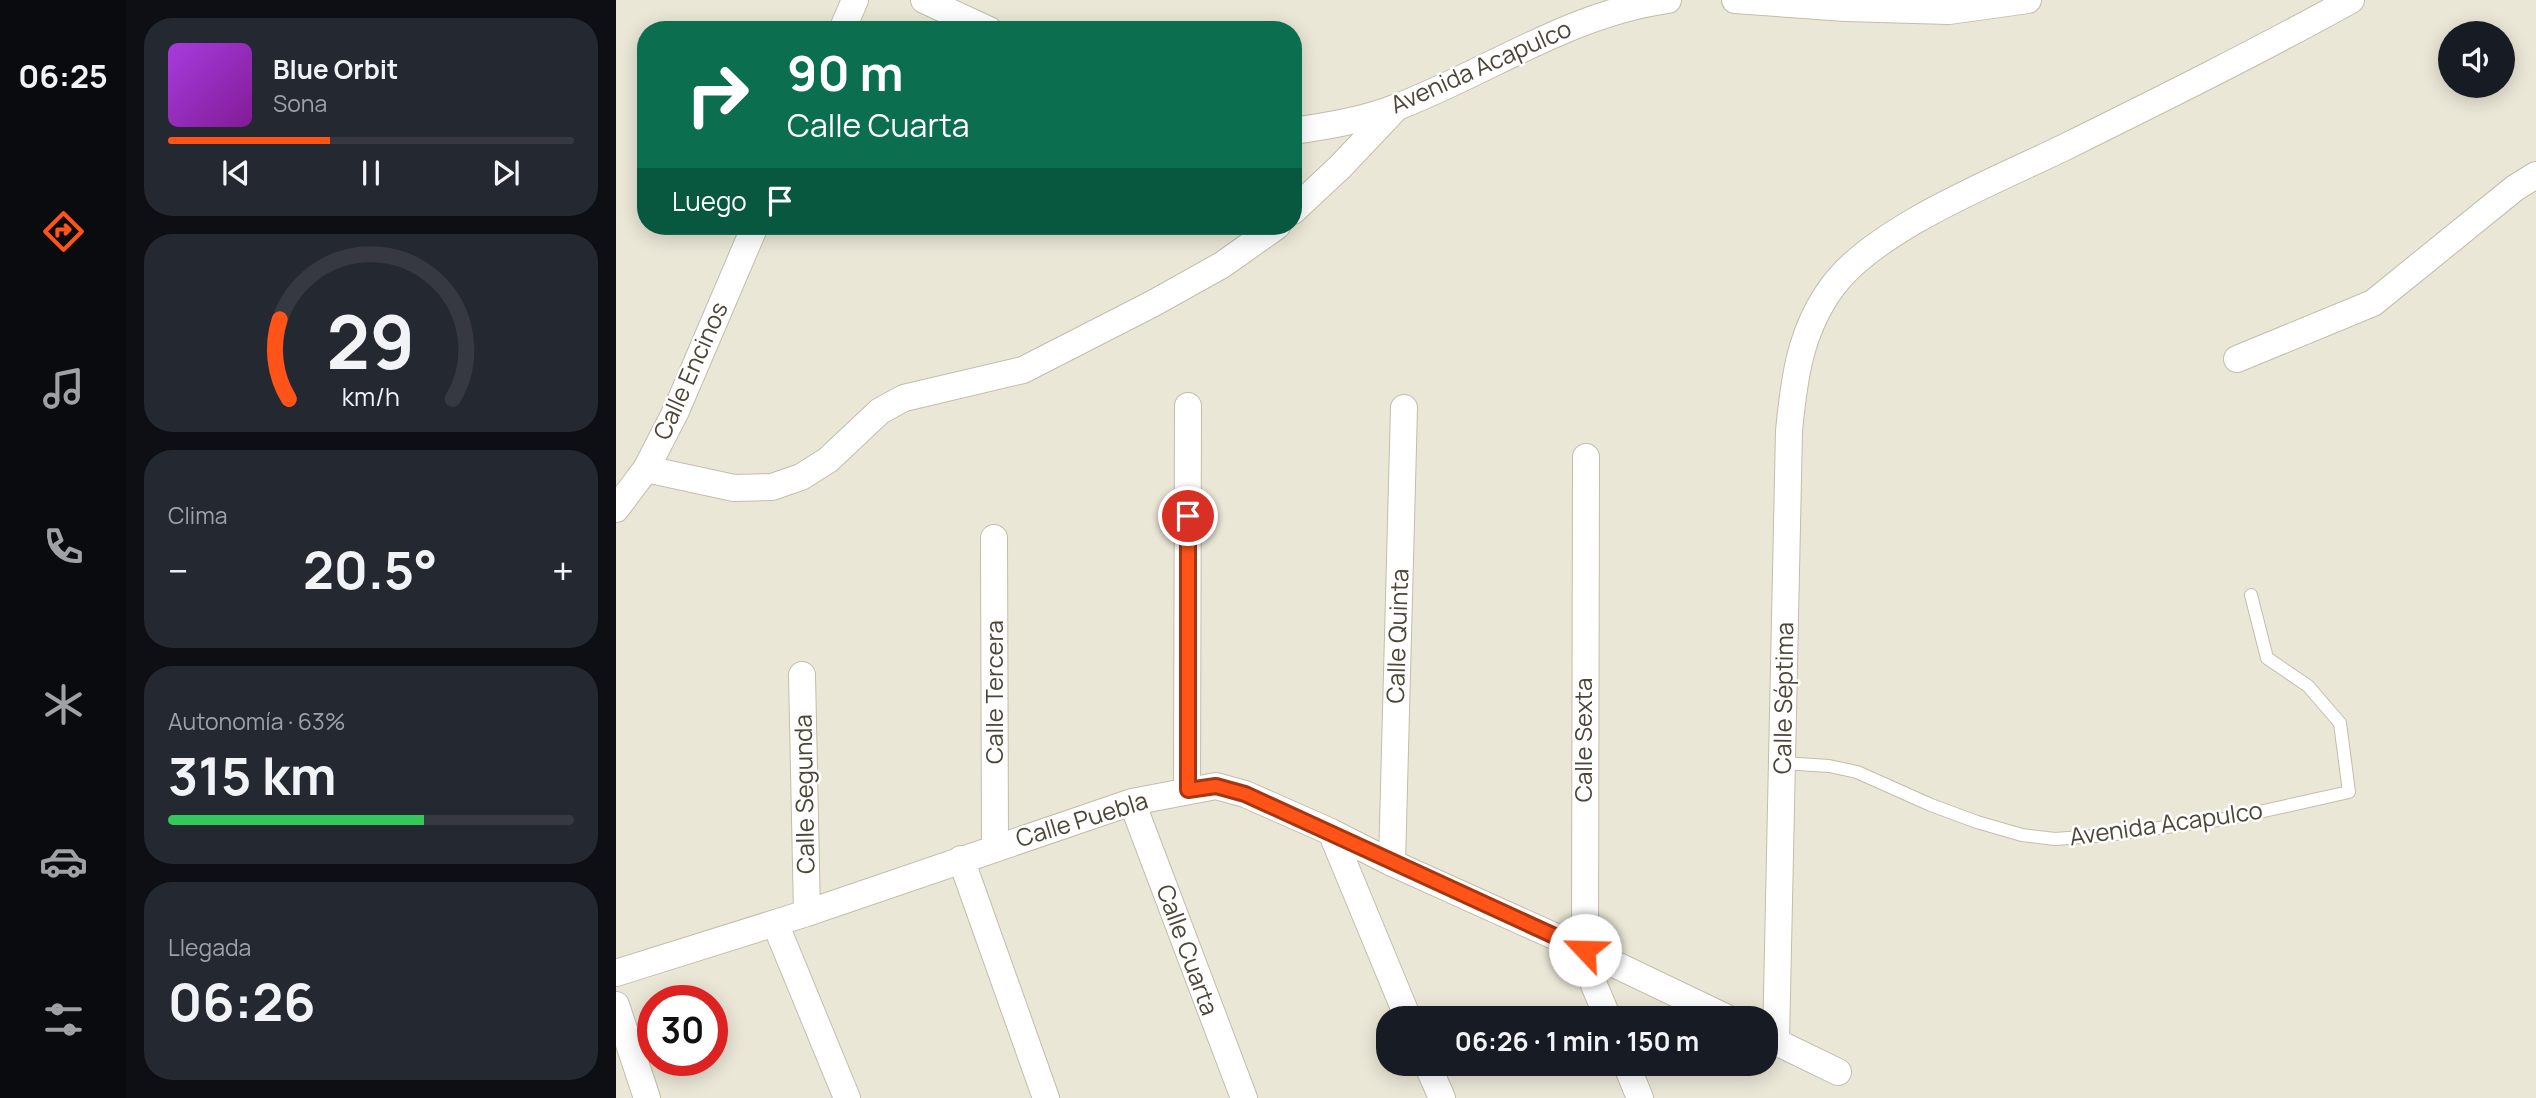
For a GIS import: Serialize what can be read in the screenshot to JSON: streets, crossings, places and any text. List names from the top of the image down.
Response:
{
  "streets": {
    "street": [
      "Avenida Acapulco",
      "Calle Encinos",
      "Calle Quinta",
      "Calle Tercera",
      "Calle Séptima",
      "Calle Sexta",
      "Calle Segunda",
      "Calle Puebla",
      "Calle Cuarta"
    ]
  },
  "crossings": [
    ["Avenida Acapulco", "Calle Séptima"],
    ["Calle Quinta", "Calle Puebla"],
    ["Calle Tercera", "Calle Puebla"],
    ["Calle Sexta", "Calle Puebla"],
    ["Calle Segunda", "Calle Puebla"],
    ["Calle Puebla", "Calle Cuarta"]
  ],
  "page": {
    "tabs": "06:25",
    "turn": ["90 m", "Calle Cuarta"],
    "song": ["Blue Orbit", "Sona"],
    "then": "Luego",
    "tile": [
      "Clima",
      ["Autonomía · 63%", "315 km"],
      ["Llegada", "06:26"]
    ],
    "heat": ["−", "20.5°", "+"],
    "limit": "30",
    "trip": "06:26 · 1 min · 150 m",
    "gauge": ["29", "km/h"]
  }
}
